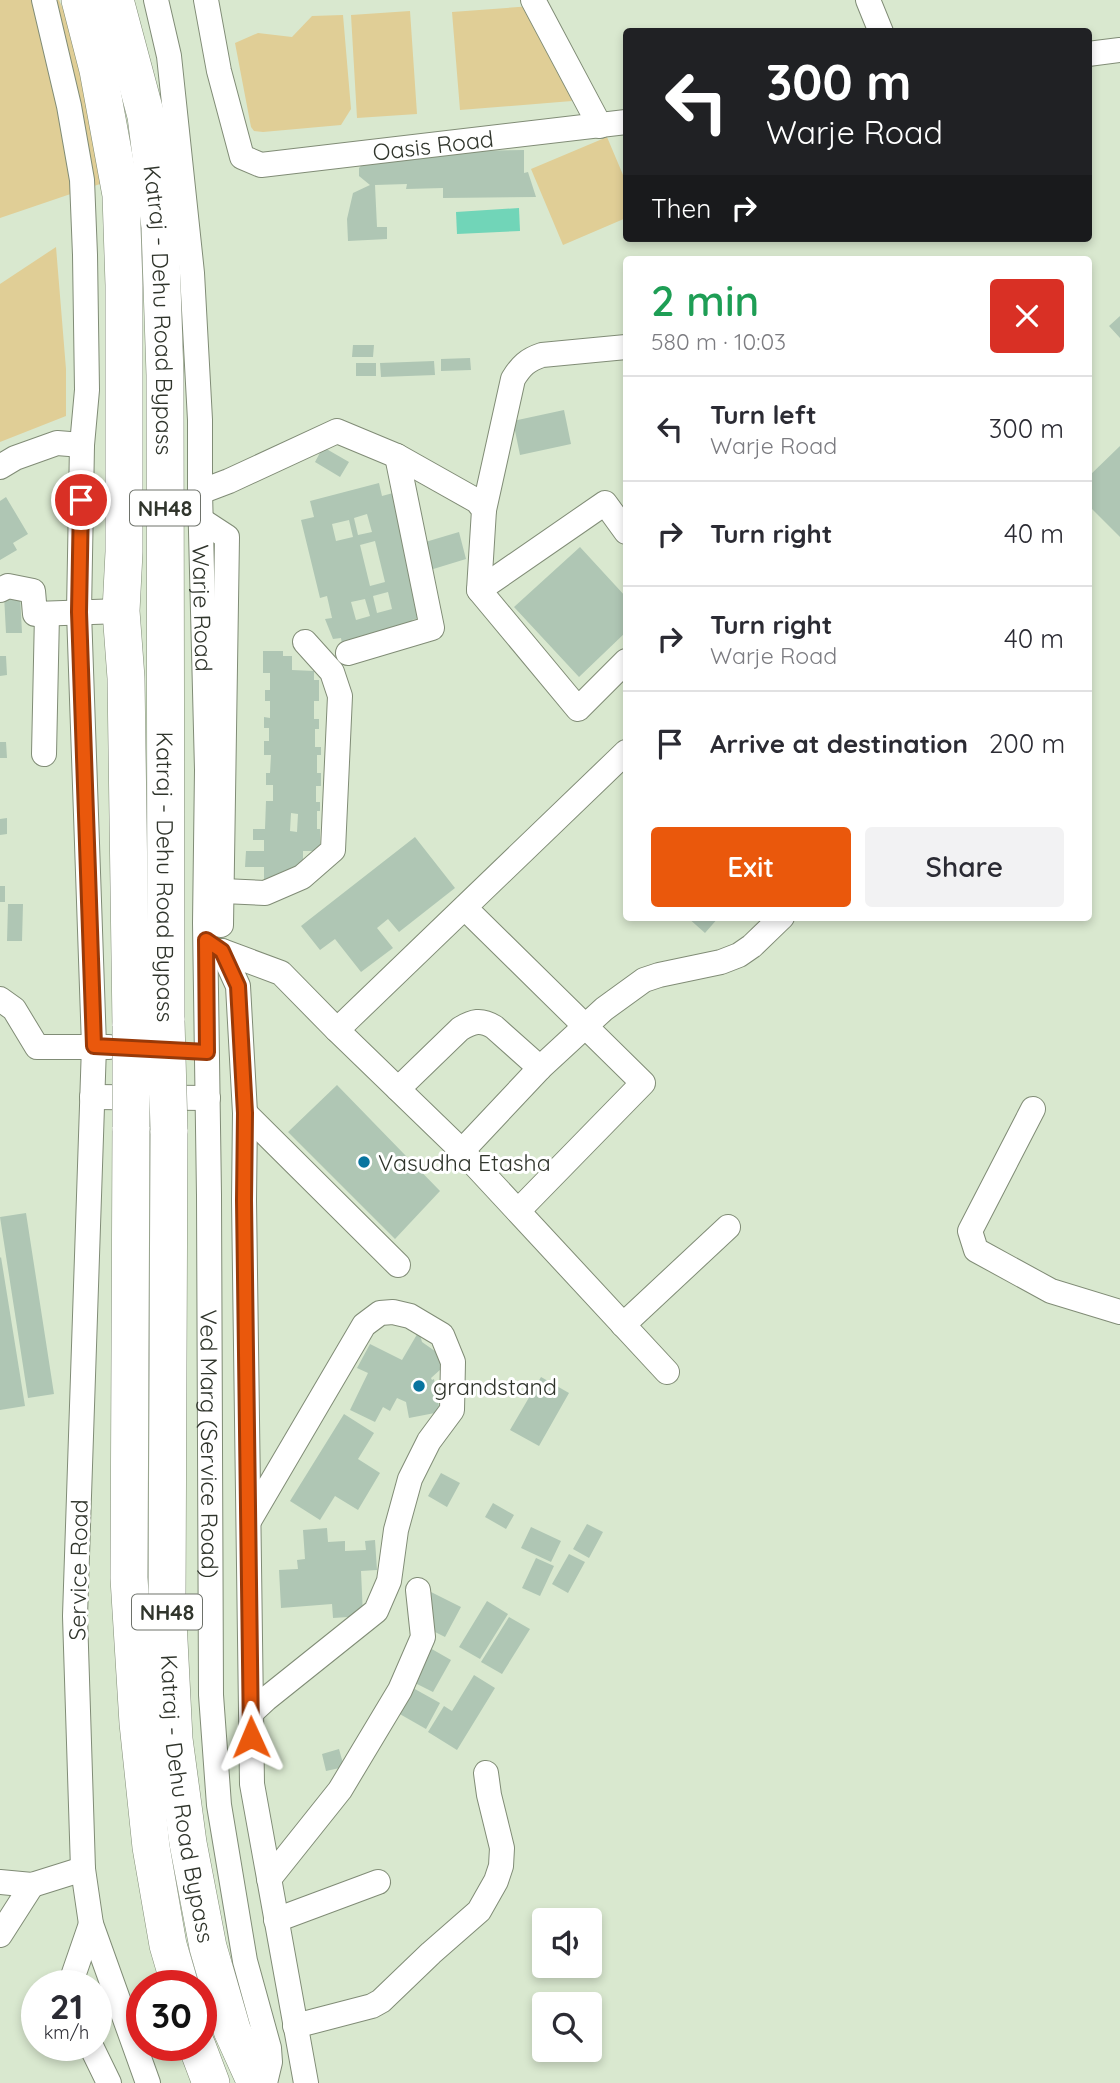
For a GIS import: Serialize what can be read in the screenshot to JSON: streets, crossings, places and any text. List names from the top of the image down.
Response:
{
  "streets": {
    "highway": ["Katraj - Dehu Road Bypass", "NH48"],
    "street": [
      "Oasis Road",
      "Warje Road",
      "Ved Marg (Service Road)",
      "Service Road"
    ]
  },
  "crossings": [
    ["Warje Road", "Ved Marg (Service Road)"]
  ],
  "places": ["Vasudha Etasha", "grandstand"],
  "page": {
    "turn": ["300 m", "Warje Road"],
    "then": "Then",
    "heading": ["2 min", "580 m · 10:03"],
    "list": [
      {
        "name": "Turn left",
        "note": "Warje Road",
        "value": "300 m"
      },
      {
        "name": "Turn right",
        "value": "40 m"
      },
      {
        "name": "Turn right",
        "note": "Warje Road",
        "value": "40 m"
      },
      {
        "name": "Arrive at destination",
        "value": "200 m"
      }
    ],
    "buttons": ["Exit", "Share"],
    "speed": "21 km/h",
    "limit": "30"
  }
}
